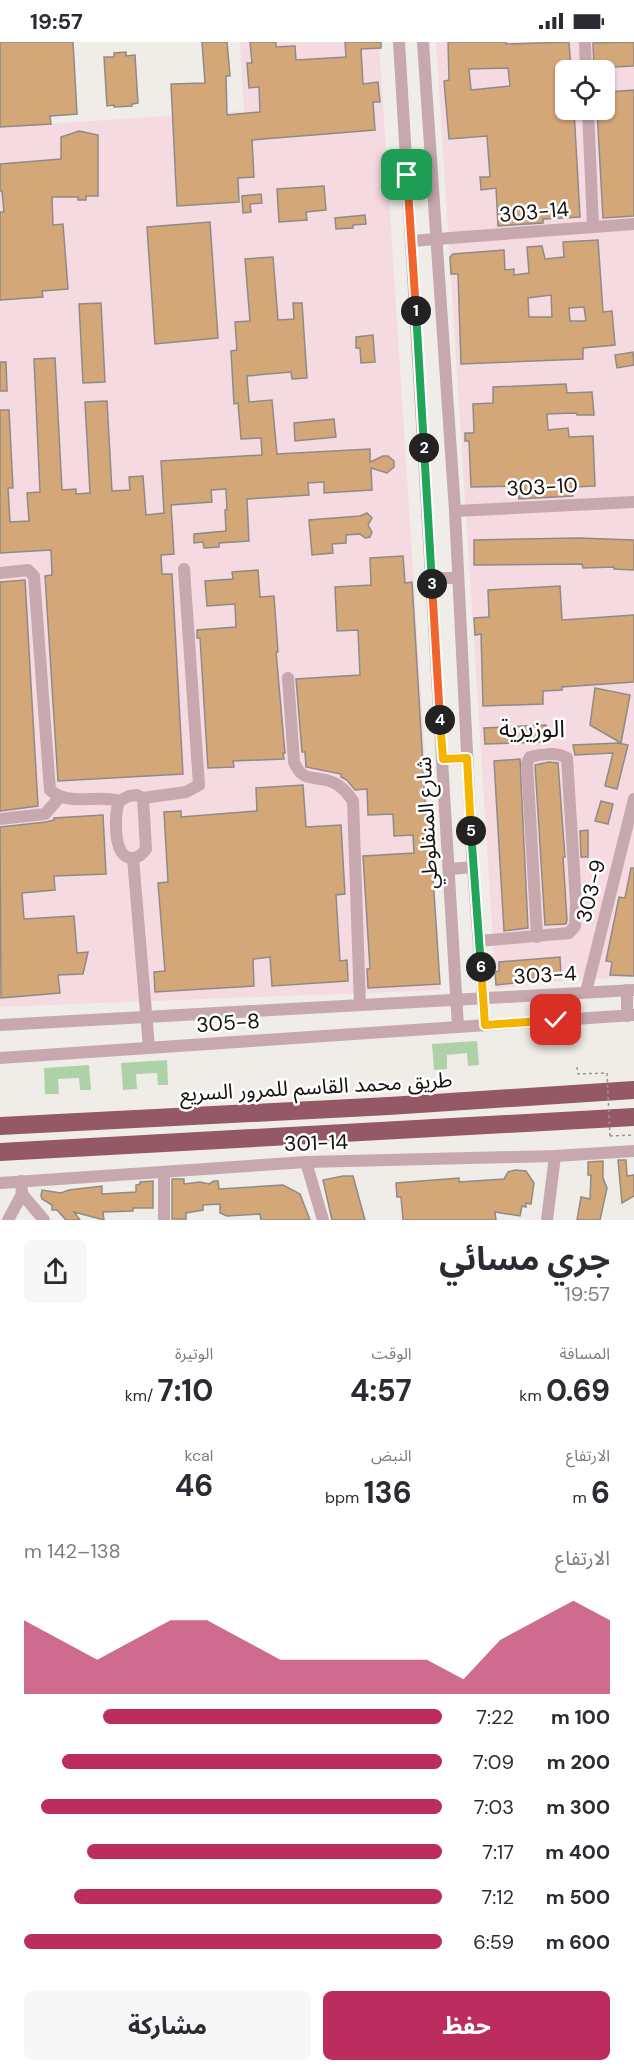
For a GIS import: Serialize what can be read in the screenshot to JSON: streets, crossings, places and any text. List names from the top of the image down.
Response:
{
  "streets": {
    "highway": ["طريق محمد القاسم للمرور السريع"],
    "street": [
      "303-14",
      "303-10",
      "شارع المنفلوطي",
      "303-9",
      "303-4",
      "305-8",
      "301-14"
    ]
  },
  "crossings": [
    ["303-14", "شارع المنفلوطي"],
    ["303-10", "شارع المنفلوطي"],
    ["شارع المنفلوطي", "303-4"],
    ["شارع المنفلوطي", "305-8"],
    ["303-9", "303-4"],
    ["303-4", "305-8"]
  ],
  "districts": ["الوزيرية"],
  "page": {
    "status": "19:57",
    "pins": [
      "1",
      "2",
      "3",
      "4",
      "5",
      "6"
    ],
    "heading": ["جري مسائي", "19:57"],
    "stats": [
      ["المسافة", "0.69 km"],
      ["الوقت", "4:57"],
      ["الوتيرة", "7:10 /km"],
      ["الارتفاع", "6 m"],
      ["النبض", "136 bpm"],
      ["kcal", "46"]
    ],
    "chart": ["الارتفاع", "138–142 m"],
    "list": [
      {
        "name": "100 m",
        "note": "7:22"
      },
      {
        "name": "200 m",
        "note": "7:09"
      },
      {
        "name": "300 m",
        "note": "7:03"
      },
      {
        "name": "400 m",
        "note": "7:17"
      },
      {
        "name": "500 m",
        "note": "7:12"
      },
      {
        "name": "600 m",
        "note": "6:59"
      }
    ],
    "buttons": ["حفظ", "مشاركة"]
  }
}
